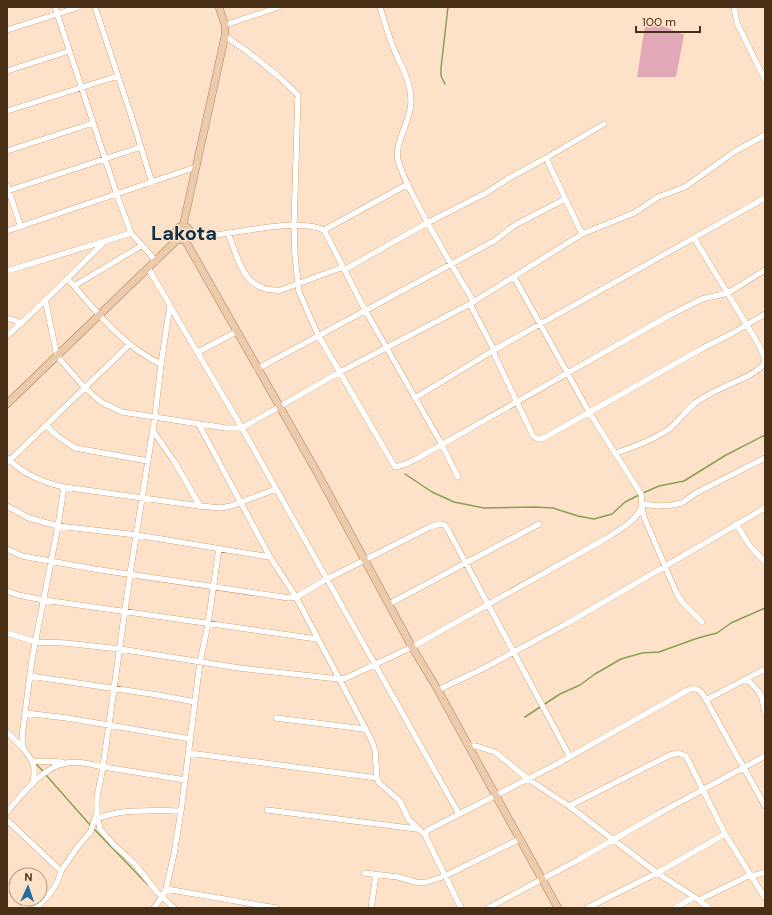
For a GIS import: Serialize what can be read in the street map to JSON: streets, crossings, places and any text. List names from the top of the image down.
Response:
{
  "districts": ["Lakota"],
  "scale_bar": "100 m",
  "north": "top"
}
